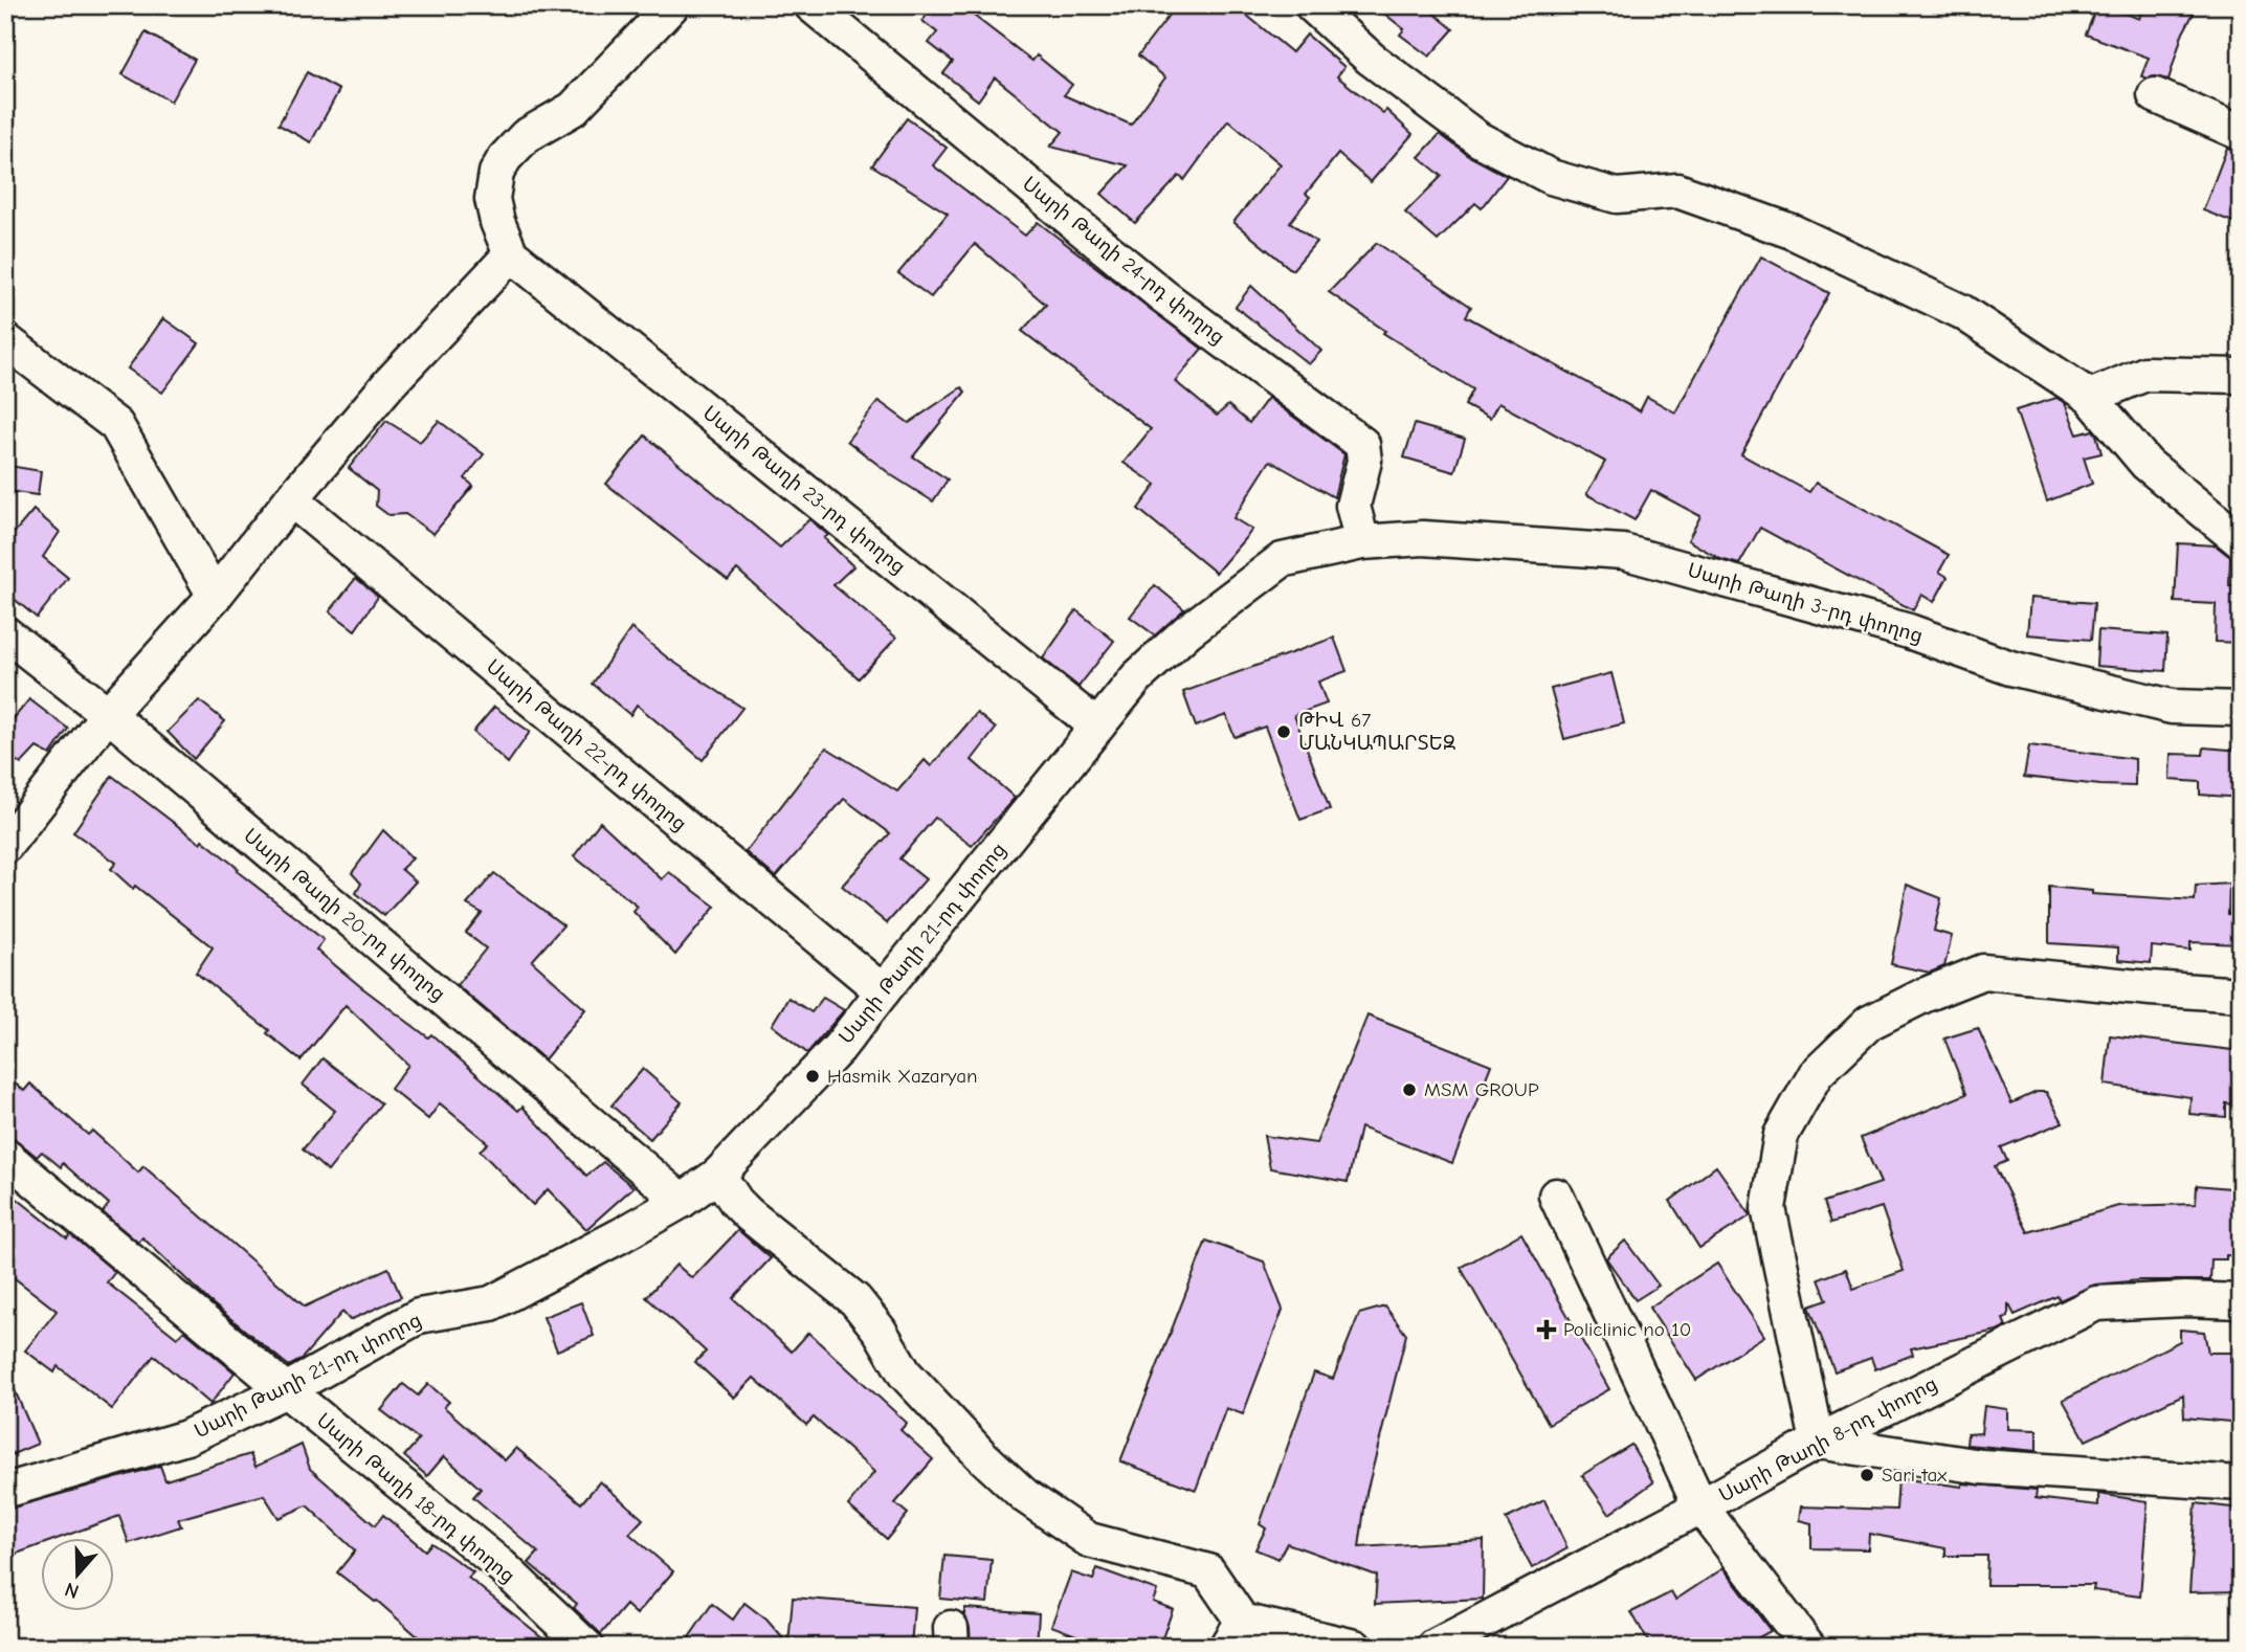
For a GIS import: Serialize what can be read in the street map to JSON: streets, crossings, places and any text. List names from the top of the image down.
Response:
{
  "streets": {
    "street": [
      "Սարի Թաղի 24-րդ փողոց",
      "Սարի Թաղի 23-րդ փողոց",
      "Սարի Թաղի 3-րդ փողոց",
      "Սարի Թաղի 22-րդ փողոց",
      "Սարի Թաղի 20-րդ փողոց",
      "Սարի Թաղի 21-րդ փողոց",
      "Սարի Թաղի 8-րդ փողոց",
      "Սարի Թաղի 18-րդ փողոց"
    ]
  },
  "crossings": [
    ["Սարի Թաղի 24-րդ փողոց", "Սարի Թաղի 3-րդ փողոց"],
    ["Սարի Թաղի 24-րդ փողոց", "Սարի Թաղի 21-րդ փողոց"],
    ["Սարի Թաղի 23-րդ փողոց", "Սարի Թաղի 21-րդ փողոց"],
    ["Սարի Թաղի 3-րդ փողոց", "Սարի Թաղի 21-րդ փողոց"],
    ["Սարի Թաղի 22-րդ փողոց", "Սարի Թաղի 21-րդ փողոց"],
    ["Սարի Թաղի 20-րդ փողոց", "Սարի Թաղի 21-րդ փողոց"],
    ["Սարի Թաղի 21-րդ փողոց", "Սարի Թաղի 18-րդ փողոց"]
  ],
  "places": {
    "other": [
      "ԹԻՎ 67 ՄԱՆԿԱՊԱՐՏԵԶ",
      "Hasmik Xazaryan",
      "MSM GROUP",
      "Sari tax"
    ],
    "health": ["Policlinic no 10"]
  },
  "north": "bottom"
}
